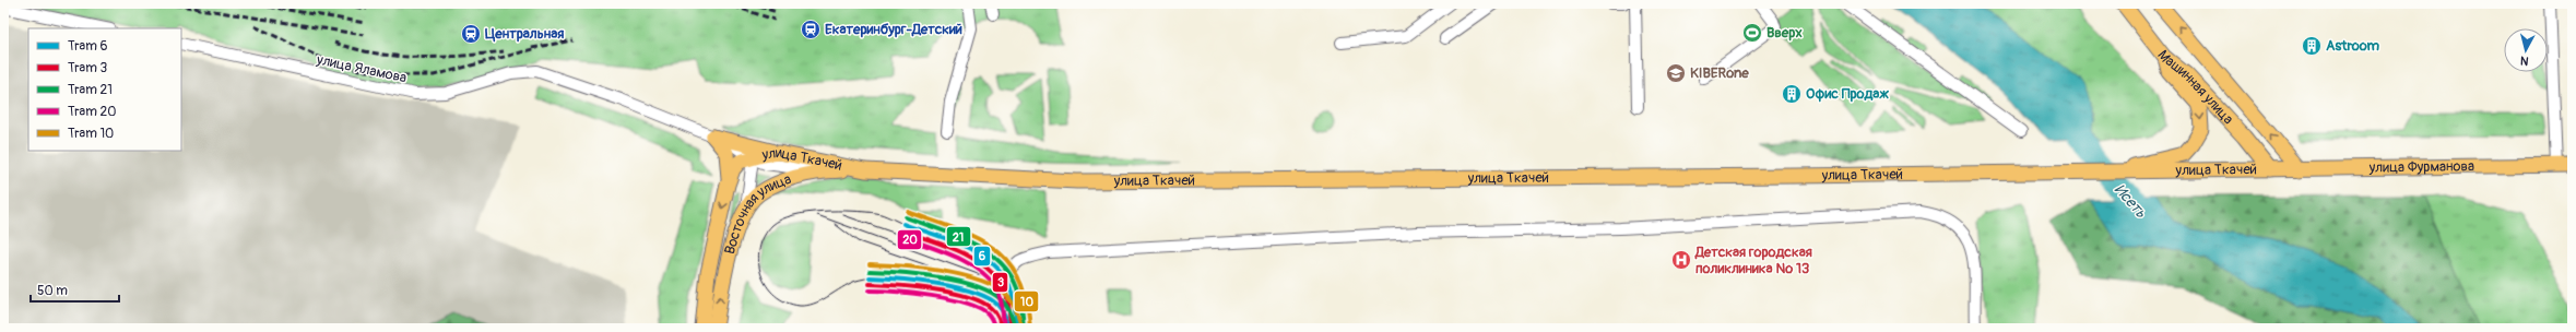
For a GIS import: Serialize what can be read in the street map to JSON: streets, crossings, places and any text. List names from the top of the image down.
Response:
{
  "streets": {
    "main road": [
      "Машинная улица",
      "улица Ткачей",
      "улица Фурманова",
      "Восточная улица"
    ],
    "street": ["улица Яламова"]
  },
  "crossings": [
    ["улица Яламова", "улица Ткачей"],
    ["Машинная улица", "улица Ткачей"],
    ["Машинная улица", "улица Фурманова"],
    ["улица Ткачей", "улица Фурманова"],
    ["улица Ткачей", "Восточная улица"]
  ],
  "water": ["Исеть"],
  "places": {
    "station": ["Екатеринбург-Детский", "Центральная"],
    "sports": ["Вверх"],
    "building": ["Astroom", "Офис Продаж"],
    "school or university": ["KIBERone"],
    "hospital": ["Детская городская поликлиника № 13"]
  },
  "lines": [
    "tram line 10",
    "tram line 21",
    "tram line 6",
    "tram line 3",
    "tram line 20"
  ],
  "legend": [
    "Tram 6",
    "Tram 3",
    "Tram 21",
    "Tram 20",
    "Tram 10"
  ],
  "scale_bar": "50 m",
  "north": "bottom"
}
